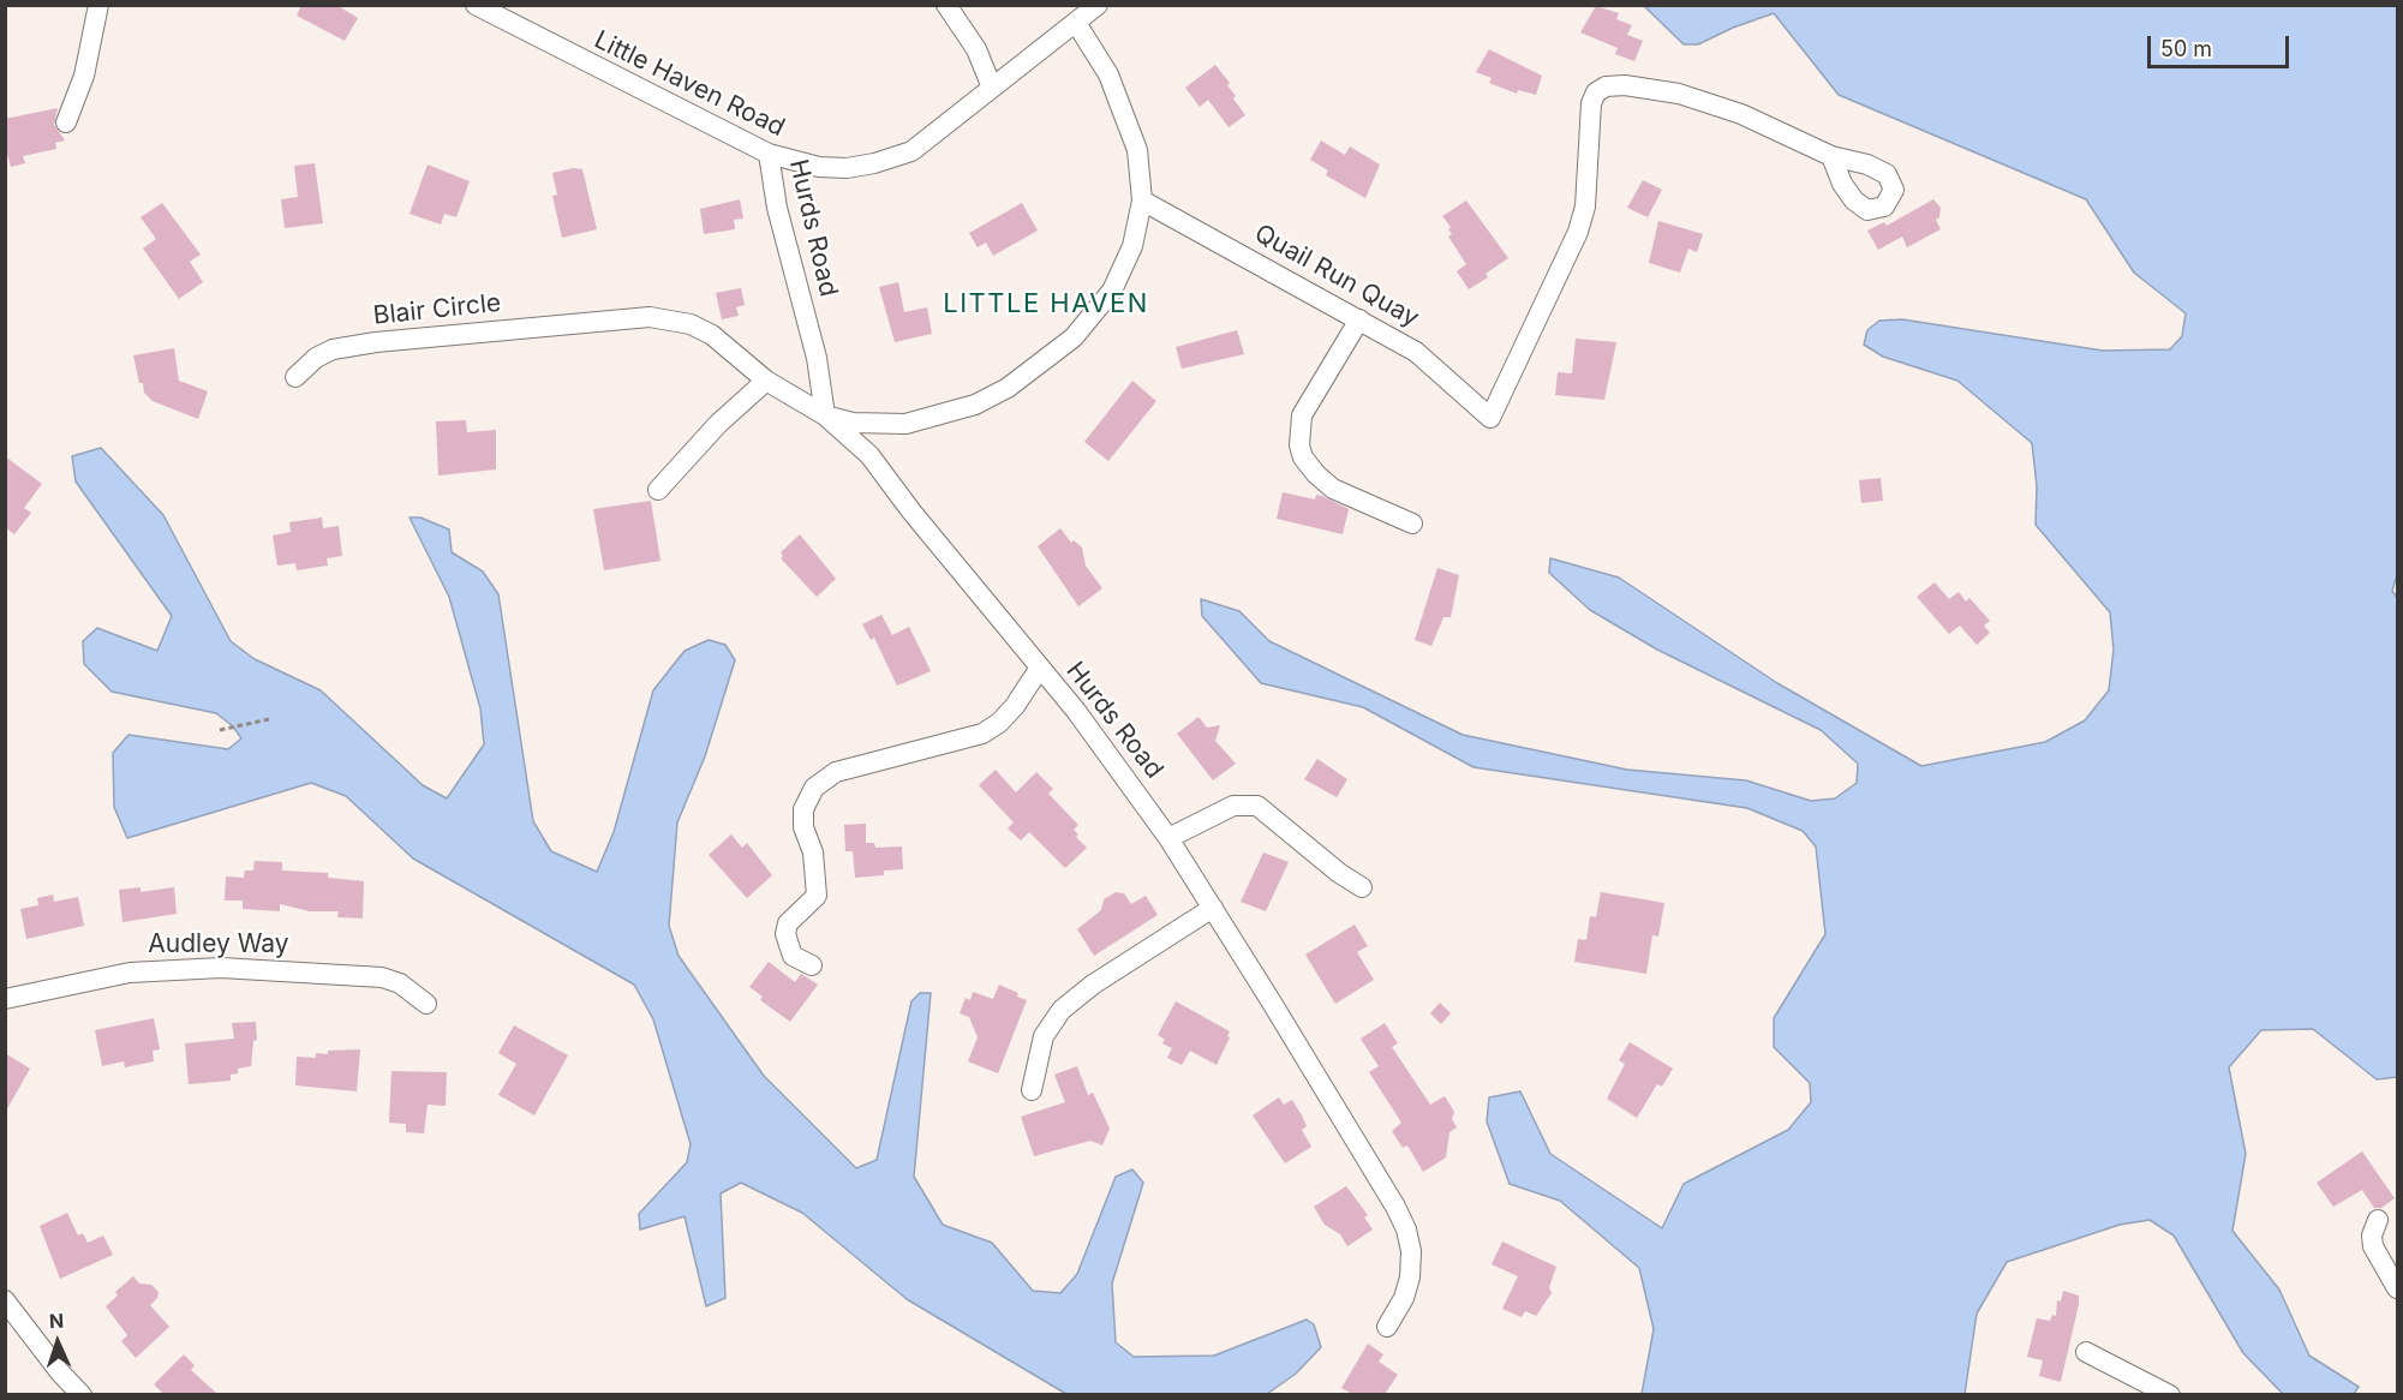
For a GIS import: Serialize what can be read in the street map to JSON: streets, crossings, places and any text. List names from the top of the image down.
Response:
{
  "streets": {
    "street": [
      "Little Haven Road",
      "Hurds Road",
      "Quail Run Quay",
      "Blair Circle",
      "Audley Way"
    ]
  },
  "crossings": [
    ["Little Haven Road", "Hurds Road"],
    ["Hurds Road", "Blair Circle"]
  ],
  "districts": ["LITTLE HAVEN"],
  "scale_bar": "50 m",
  "north": "top"
}
